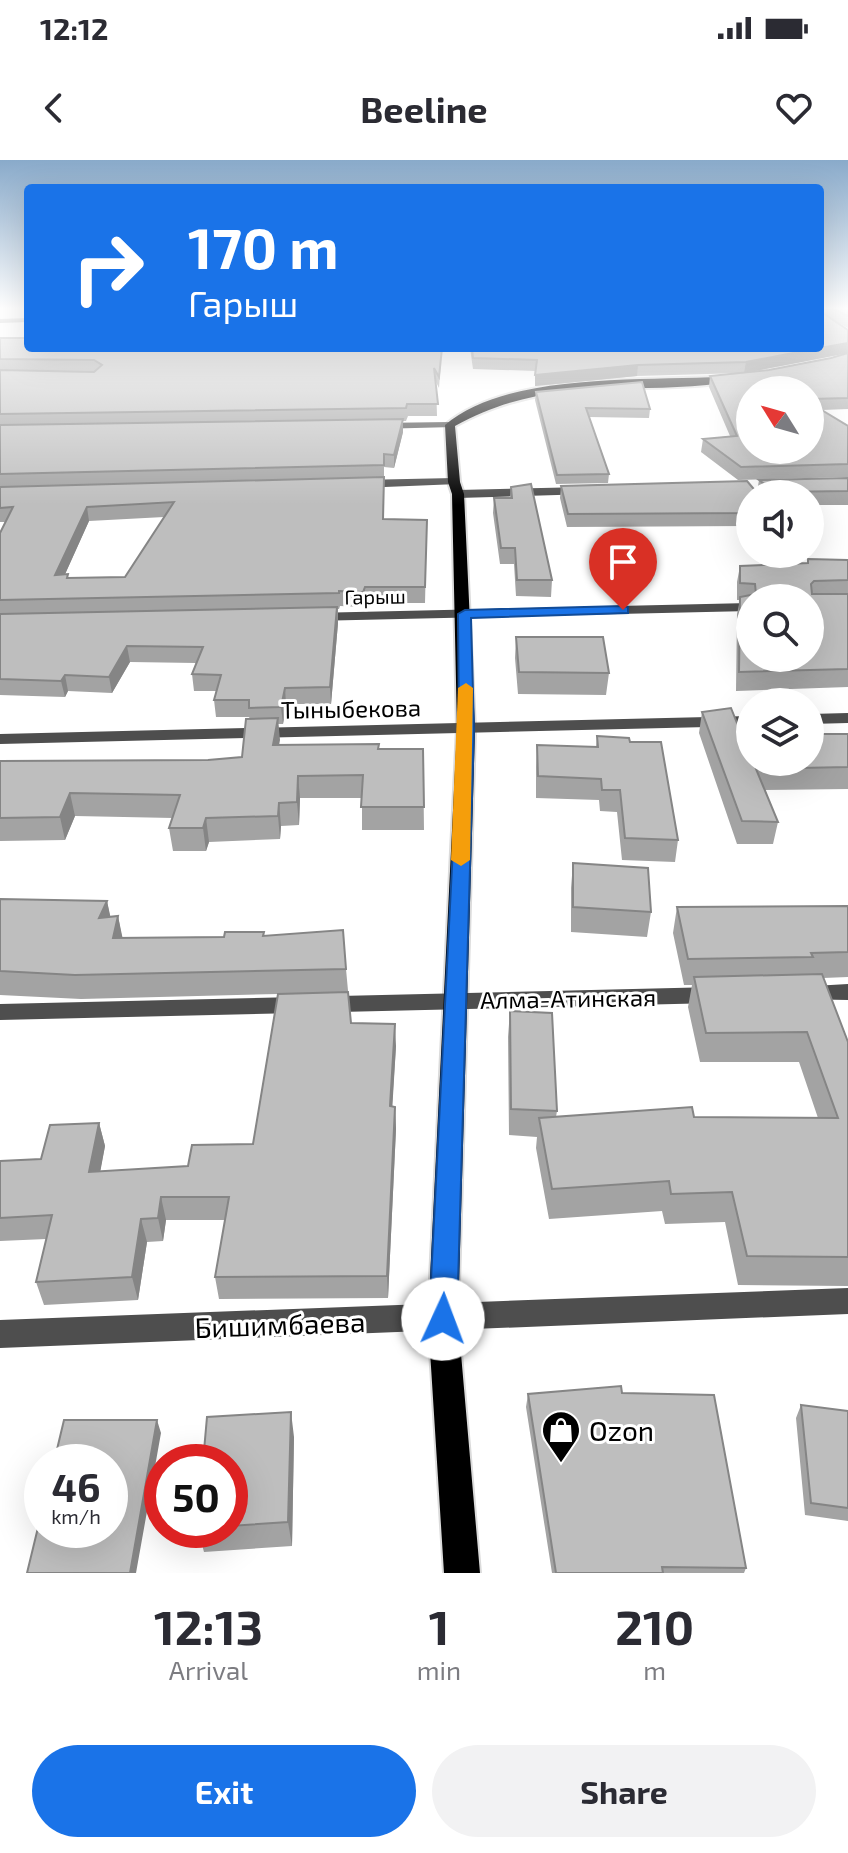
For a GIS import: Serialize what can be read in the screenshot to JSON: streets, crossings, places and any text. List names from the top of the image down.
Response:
{
  "streets": {
    "street": [
      "Гарыш",
      "Тыныбекова",
      "Алма-Атинская",
      "Бишимбаева"
    ]
  },
  "places": {
    "shop": ["Ozon"]
  },
  "north": "top left",
  "page": {
    "status": "12:12",
    "header": "Beeline",
    "turn": ["170 m", "Гарыш"],
    "speed": "46 km/h",
    "limit": "50",
    "eta": [
      "12:13",
      "Arrival",
      "1",
      "min",
      "210",
      "m"
    ],
    "buttons": ["Exit", "Share"]
  }
}
